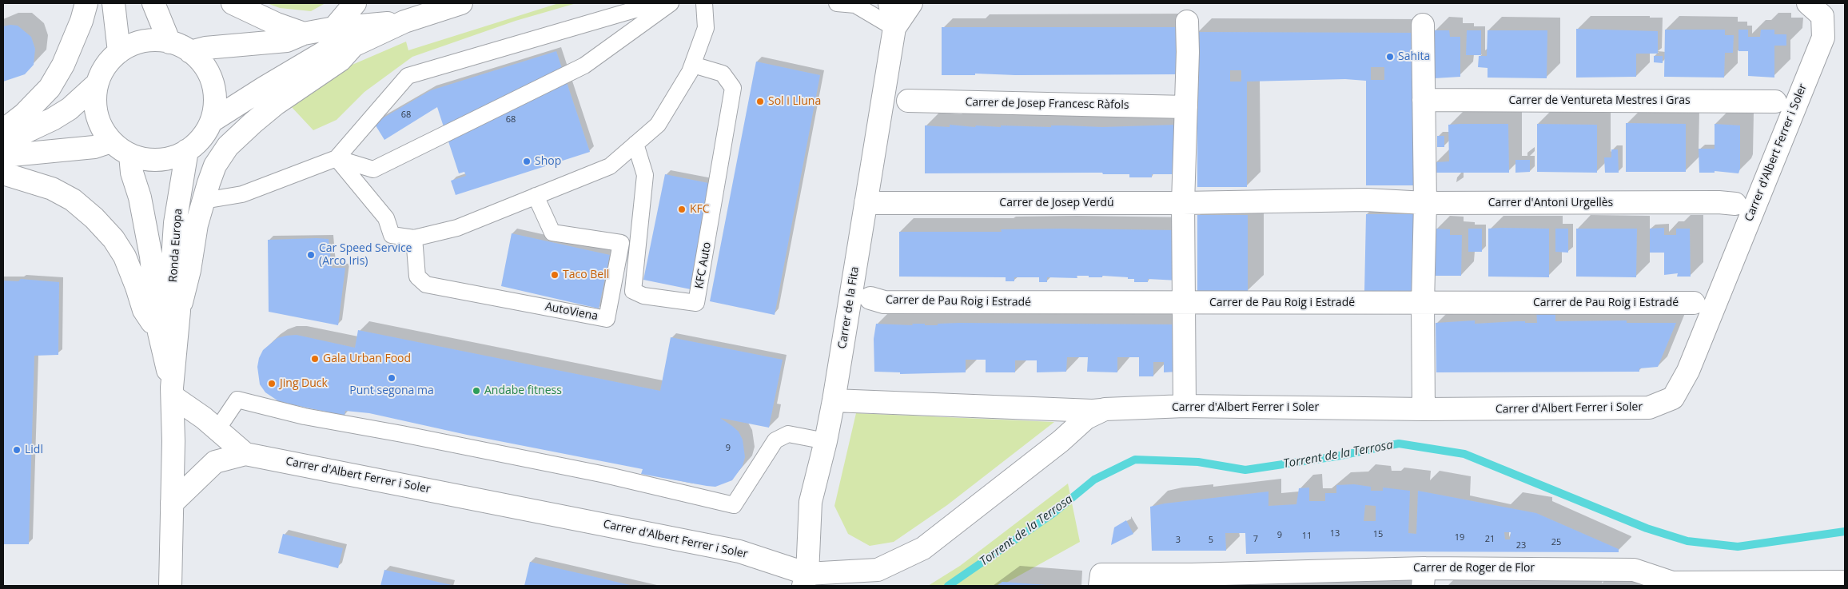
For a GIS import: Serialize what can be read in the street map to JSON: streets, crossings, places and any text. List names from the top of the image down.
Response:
{
  "streets": {
    "street": [
      "Carrer de Ventureta Mestres i Gras",
      "Carrer de Josep Francesc Ràfols",
      "Carrer d'Albert Ferrer i Soler",
      "Carrer de Josep Verdú",
      "Carrer d'Antoni Urgellès",
      "Ronda Europa",
      "Carrer de Pau Roig i Estradé",
      "Carrer de la Fita",
      "Carrer de Roger de Flor"
    ],
    "lane": ["KFC Auto", "AutoViena"]
  },
  "crossings": [
    ["Carrer d'Albert Ferrer i Soler", "Ronda Europa"],
    ["Carrer d'Albert Ferrer i Soler", "Carrer de la Fita"],
    ["Carrer de Josep Verdú", "Carrer d'Antoni Urgellès"],
    ["Carrer de Josep Verdú", "Carrer de la Fita"]
  ],
  "water": ["Torrent de la Terrosa"],
  "places": [
    "Sahita",
    "Sol i Lluna",
    "Shop",
    "KFC",
    "Car Speed Service (Arco Iris)",
    "Taco Bell",
    "Gala Urban Food",
    "Punt segona ma",
    "Jing Duck",
    "Andabe fitness",
    "Lidl"
  ],
  "house_numbers": [
    "68",
    "68",
    "9",
    "13",
    "15",
    "9",
    "11",
    "19",
    "7",
    "21",
    "3",
    "5",
    "25",
    "23"
  ]
}
